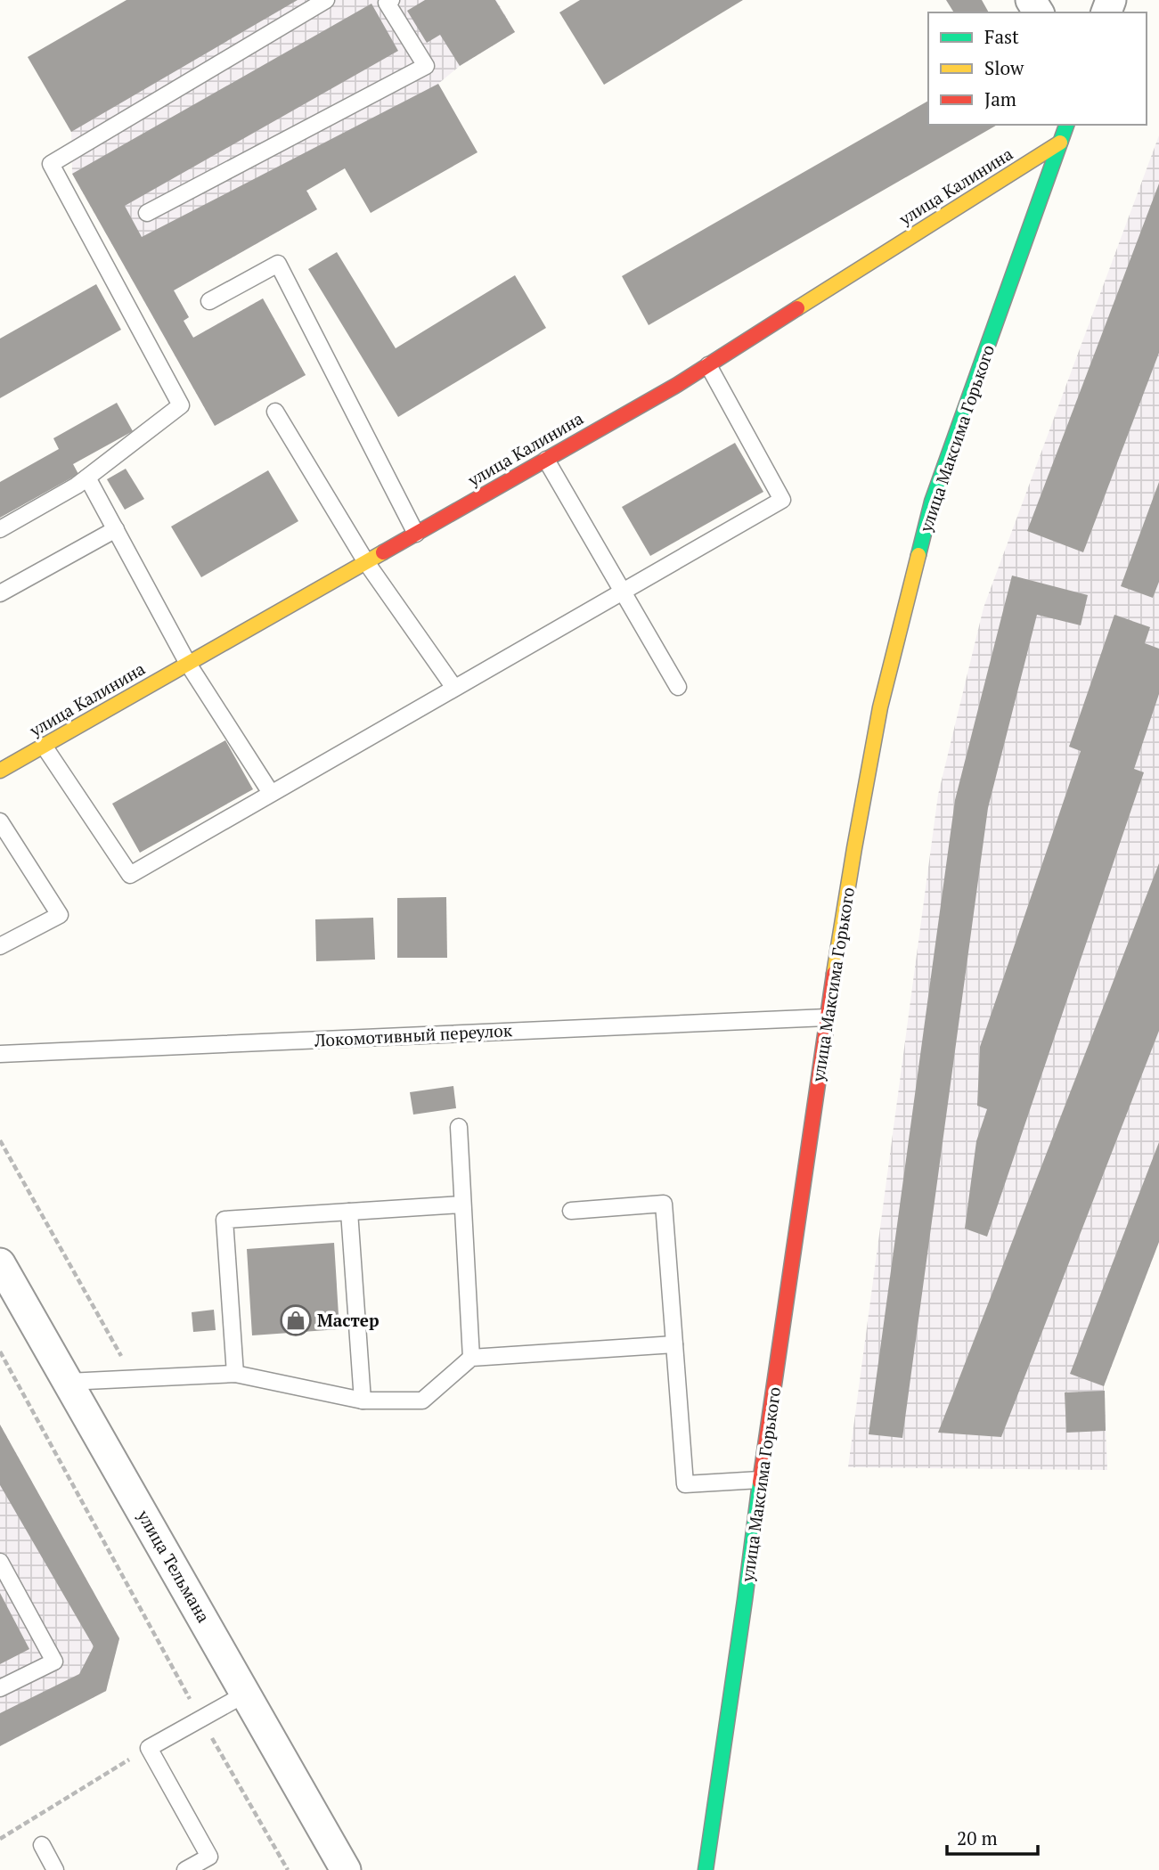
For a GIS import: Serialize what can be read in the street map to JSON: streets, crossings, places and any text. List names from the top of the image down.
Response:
{
  "streets": {
    "street": ["улица Калинина", "улица Максима Горького", "улица Тельмана"],
    "lane": ["Локомотивный переулок"]
  },
  "crossings": [
    ["улица Калинина", "улица Максима Горького"],
    ["улица Максима Горького", "Локомотивный переулок"]
  ],
  "places": {
    "shop": ["Мастер"]
  },
  "legend": ["Fast", "Slow", "Jam"],
  "scale_bar": "20 m"
}
